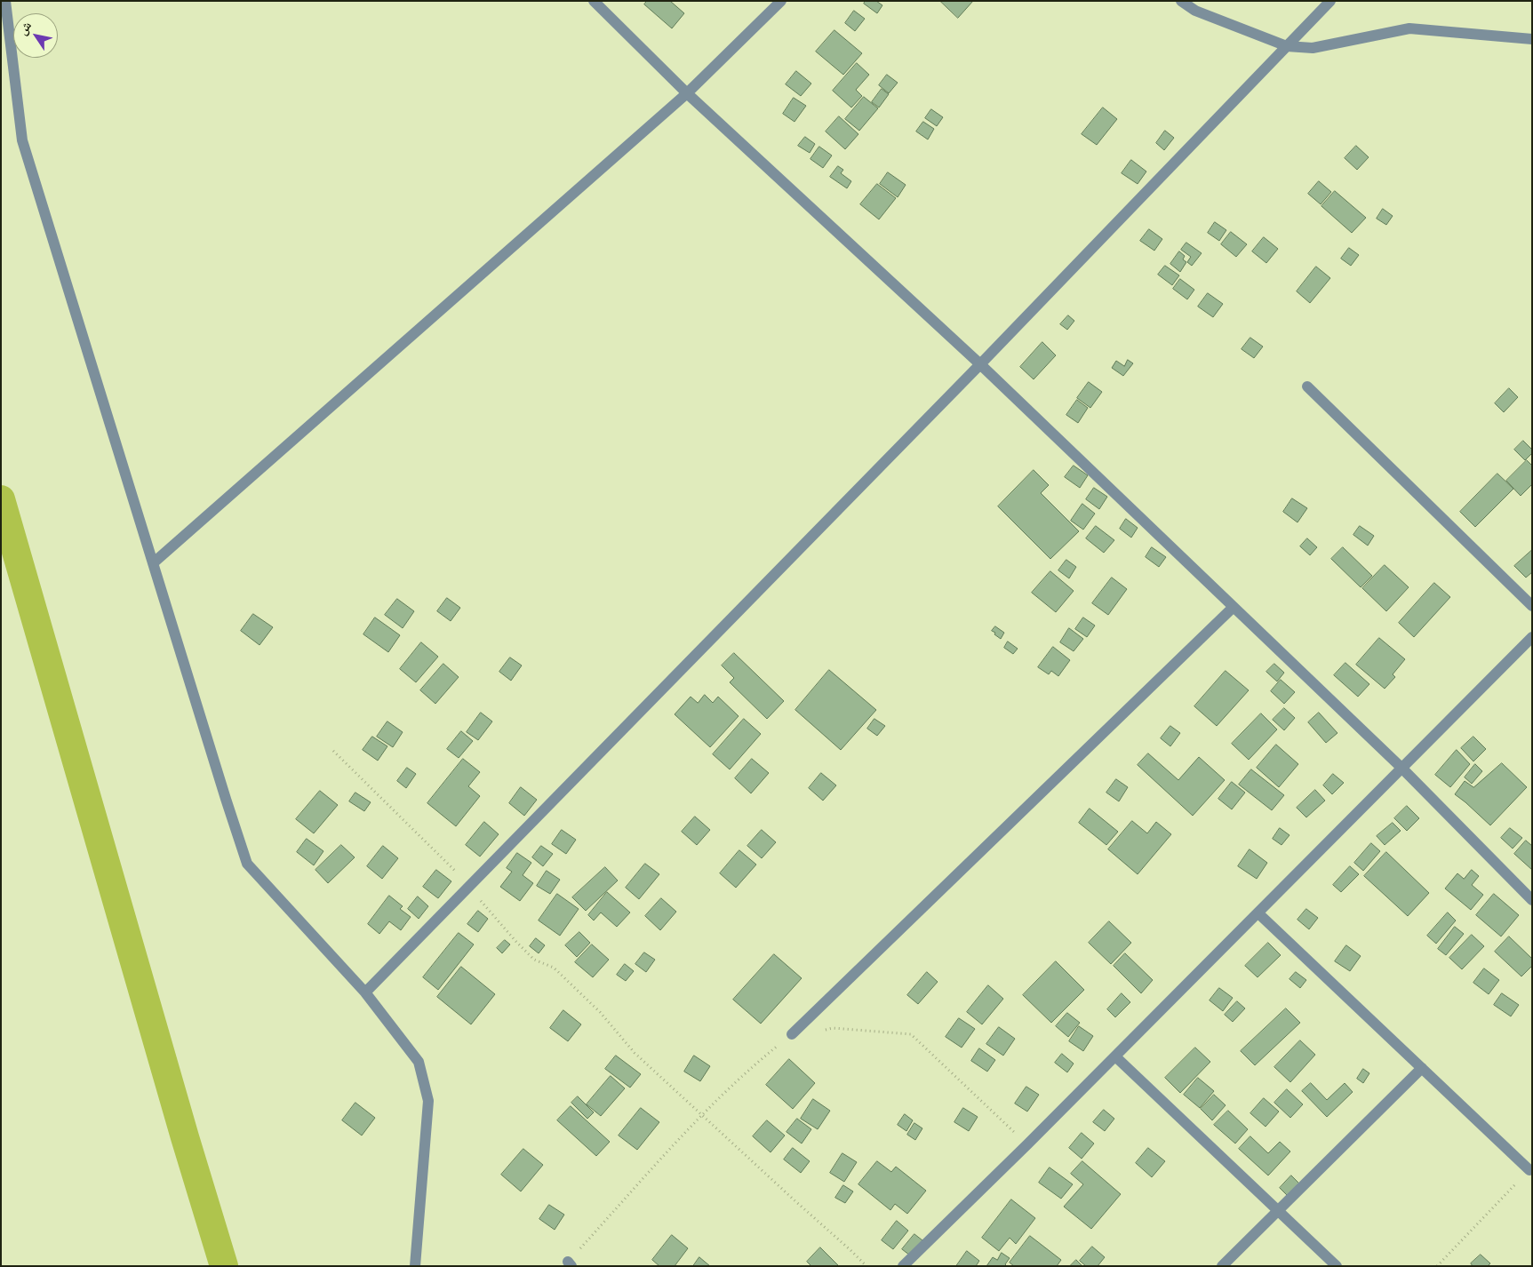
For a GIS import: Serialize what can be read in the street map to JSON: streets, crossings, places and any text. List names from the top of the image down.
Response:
{
  "north": "top left"
}
